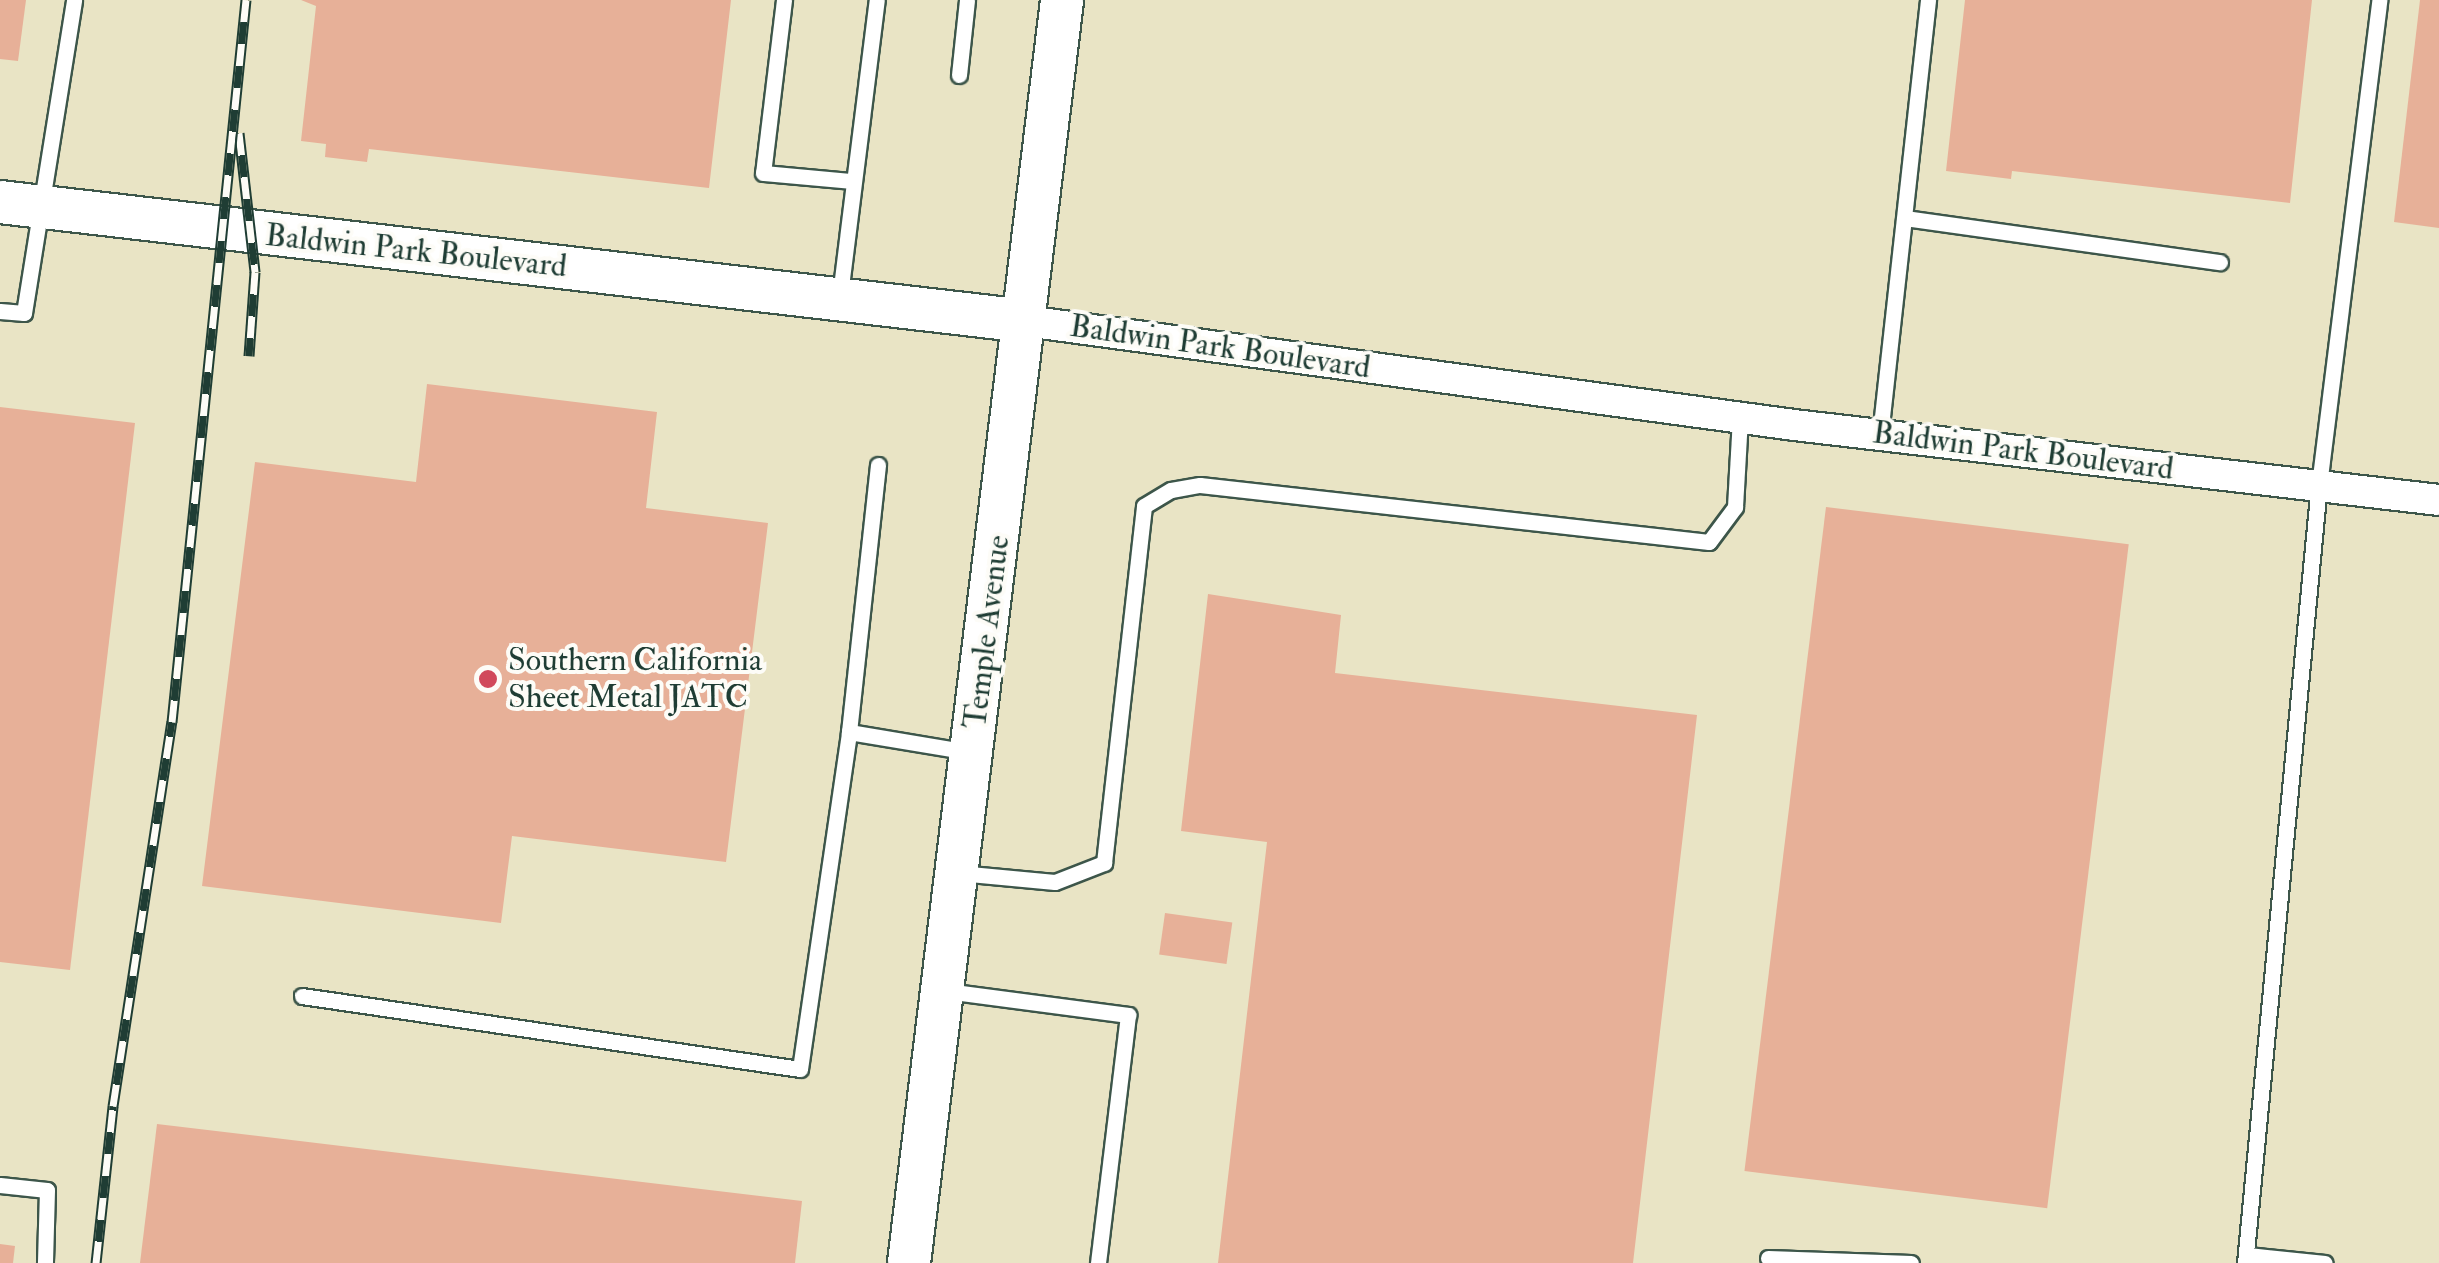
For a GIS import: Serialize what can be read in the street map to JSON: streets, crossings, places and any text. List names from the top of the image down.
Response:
{
  "streets": {
    "main road": ["Baldwin Park Boulevard", "Temple Avenue"]
  },
  "crossings": [
    ["Baldwin Park Boulevard", "Temple Avenue"]
  ],
  "places": ["Southern California Sheet Metal JATC"]
}
